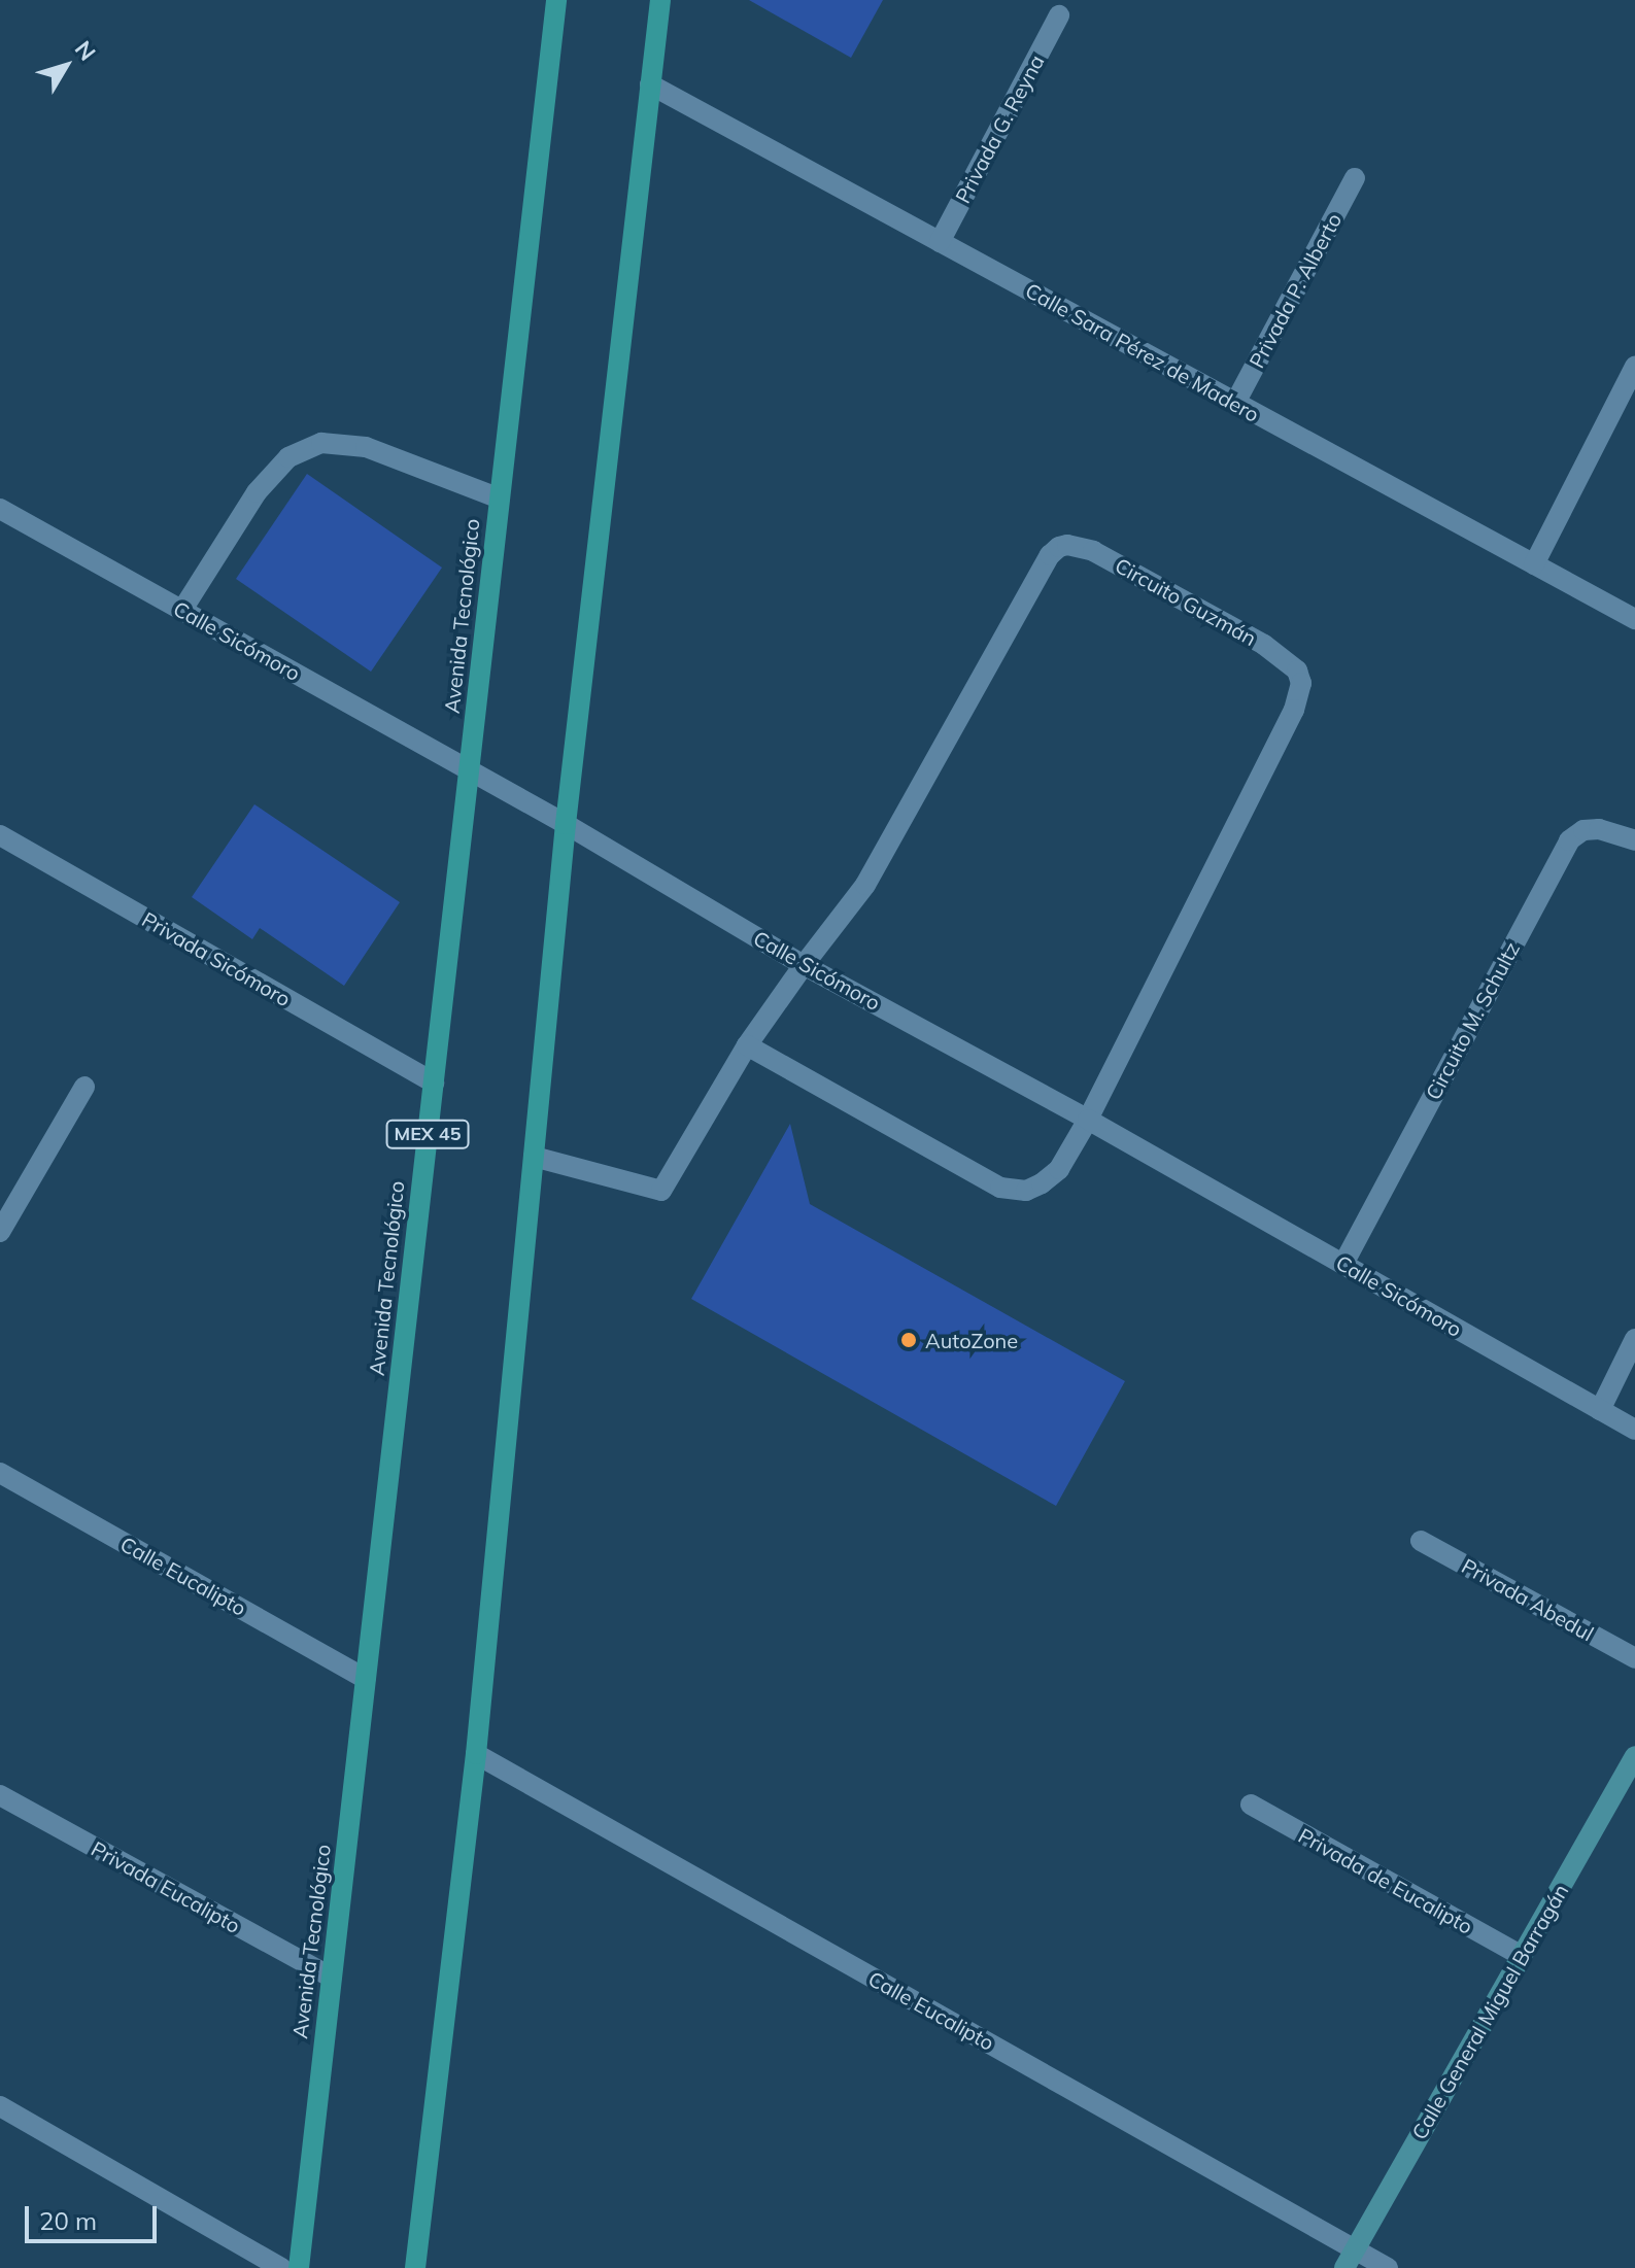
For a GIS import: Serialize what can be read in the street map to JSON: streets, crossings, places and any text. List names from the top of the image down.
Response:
{
  "streets": {
    "main road": ["Avenida Tecnológico", "MEX 45", "Calle General Miguel Barragán"],
    "street": [
      "Privada G. Reyna",
      "Privada P. Alberto",
      "Calle Sara Pérez de Madero",
      "Circuito Guzmán",
      "Calle Sicómoro",
      "Privada Sicómoro",
      "Circuito M. Schultz",
      "Calle Eucalipto",
      "Privada Abedul",
      "Privada de Eucalipto",
      "Privada Eucalipto"
    ]
  },
  "crossings": [
    ["Privada G. Reyna", "Calle Sara Pérez de Madero"],
    ["Privada P. Alberto", "Calle Sara Pérez de Madero"],
    ["Circuito Guzmán", "Calle Sicómoro"],
    ["Avenida Tecnológico", "Calle Sicómoro"],
    ["Avenida Tecnológico", "Privada Sicómoro"],
    ["Avenida Tecnológico", "Calle Eucalipto"],
    ["Avenida Tecnológico", "Privada Eucalipto"],
    ["Calle Sicómoro", "Circuito M. Schultz"],
    ["Calle Eucalipto", "Calle General Miguel Barragán"],
    ["Privada de Eucalipto", "Calle General Miguel Barragán"]
  ],
  "places": ["AutoZone"],
  "scale_bar": "20 m",
  "north": "top right"
}
